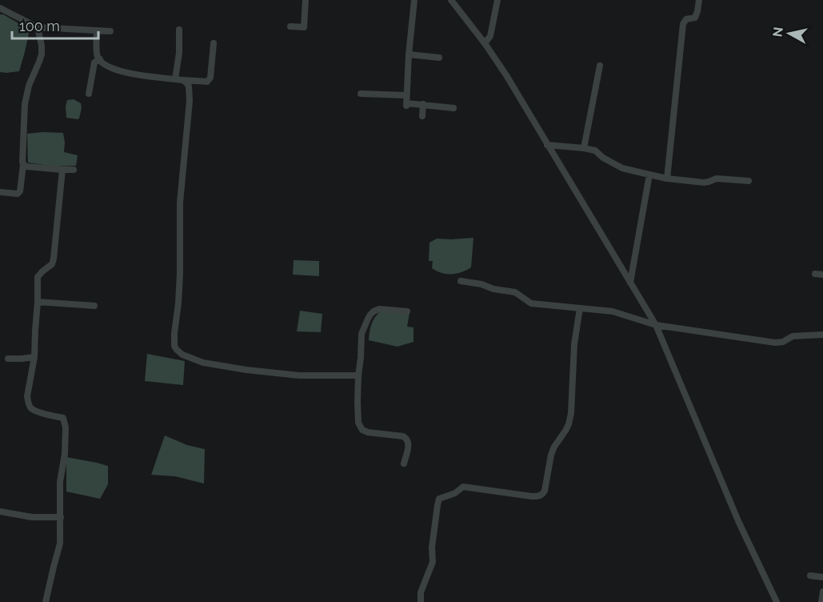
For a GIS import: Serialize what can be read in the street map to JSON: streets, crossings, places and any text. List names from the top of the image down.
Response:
{
  "scale_bar": "100 m",
  "north": "left"
}
